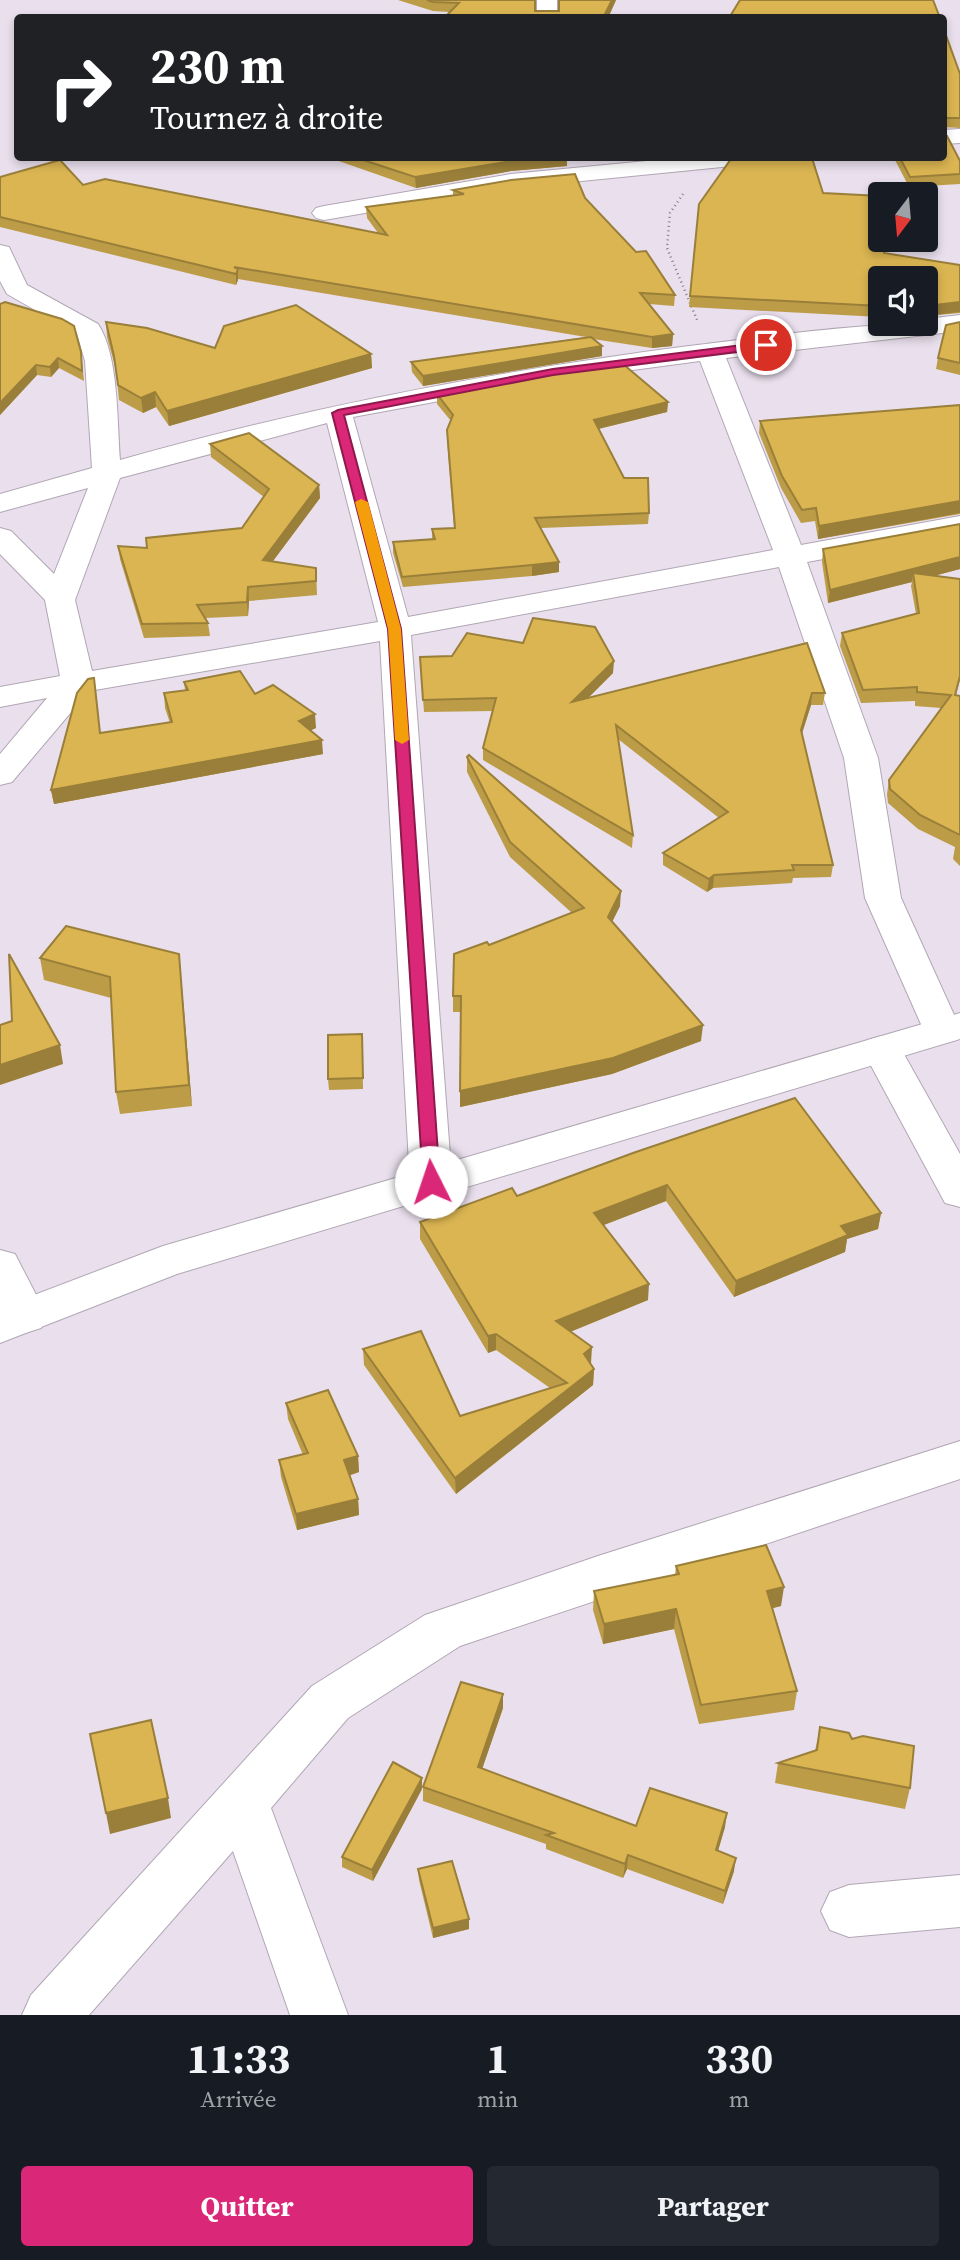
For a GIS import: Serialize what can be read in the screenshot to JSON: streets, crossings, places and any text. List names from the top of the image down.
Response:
{
  "north": "bottom",
  "page": {
    "turn": ["230 m", "Tournez à droite"],
    "eta": [
      "11:33",
      "Arrivée",
      "1",
      "min",
      "330",
      "m"
    ],
    "buttons": ["Quitter", "Partager"]
  }
}
